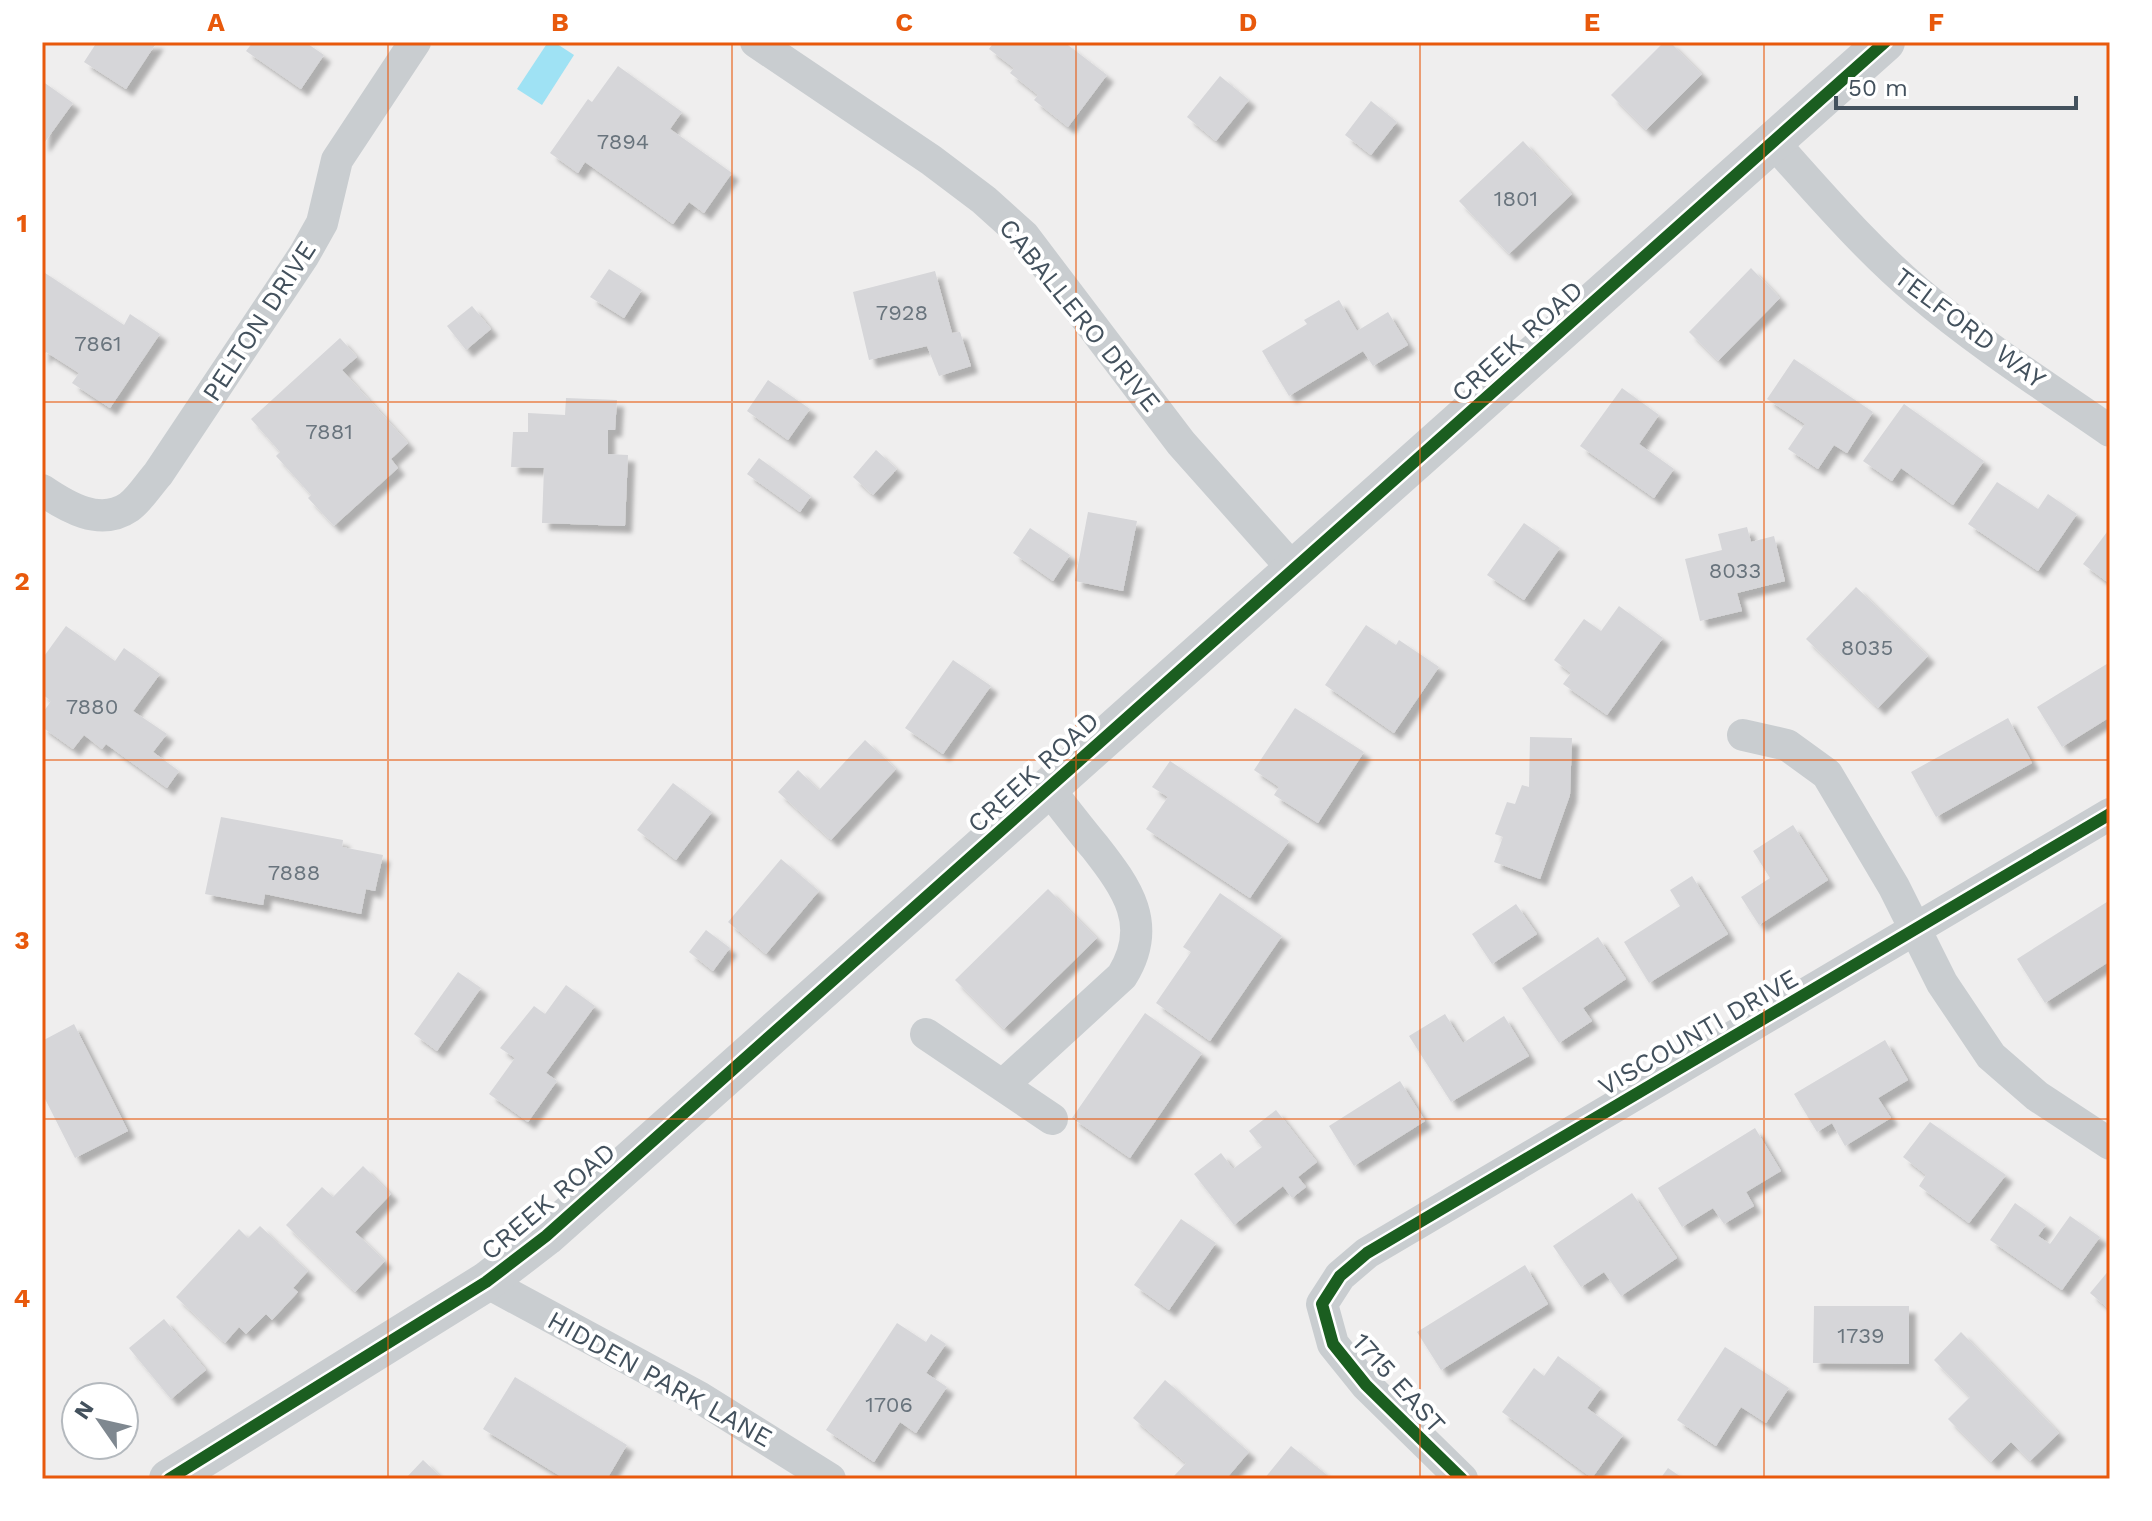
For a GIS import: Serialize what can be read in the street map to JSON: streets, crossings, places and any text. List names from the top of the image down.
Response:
{
  "streets": {
    "street": [
      "CABALLERO DRIVE",
      "PELTON DRIVE",
      "TELFORD WAY",
      "CREEK ROAD",
      "VISCOUNTI DRIVE",
      "HIDDEN PARK LANE",
      "1715 EAST"
    ]
  },
  "crossings": [
    ["CABALLERO DRIVE", "CREEK ROAD"],
    ["TELFORD WAY", "CREEK ROAD"],
    ["CREEK ROAD", "HIDDEN PARK LANE"],
    ["VISCOUNTI DRIVE", "1715 EAST"]
  ],
  "house_numbers": [
    "7894",
    "1801",
    "7928",
    "7861",
    "7881",
    "8033",
    "8035",
    "7880",
    "7888",
    "1739",
    "1706"
  ],
  "scale_bar": "50 m",
  "north": "top left",
  "grid": {
    "columns": [
      "A",
      "B",
      "C",
      "D",
      "E",
      "F"
    ],
    "rows": [
      "1",
      "2",
      "3",
      "4"
    ]
  }
}
